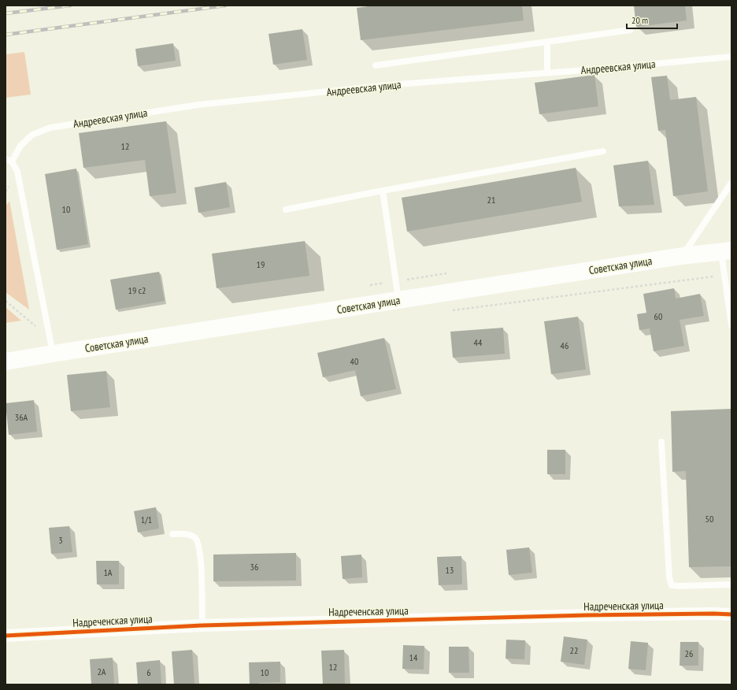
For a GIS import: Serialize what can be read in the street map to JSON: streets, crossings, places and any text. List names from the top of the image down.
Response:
{
  "streets": {
    "main road": ["Советская улица"],
    "street": ["Надреченская улица"],
    "lane": ["Андреевская улица"]
  },
  "house_numbers": [
    "12",
    "21",
    "10",
    "19",
    "19 с2",
    "60",
    "44",
    "46",
    "40",
    "36А",
    "50",
    "1/1",
    "3",
    "36",
    "13",
    "1А",
    "22",
    "26",
    "14",
    "12",
    "2А",
    "6",
    "10"
  ],
  "scale_bar": "20 m"
}
